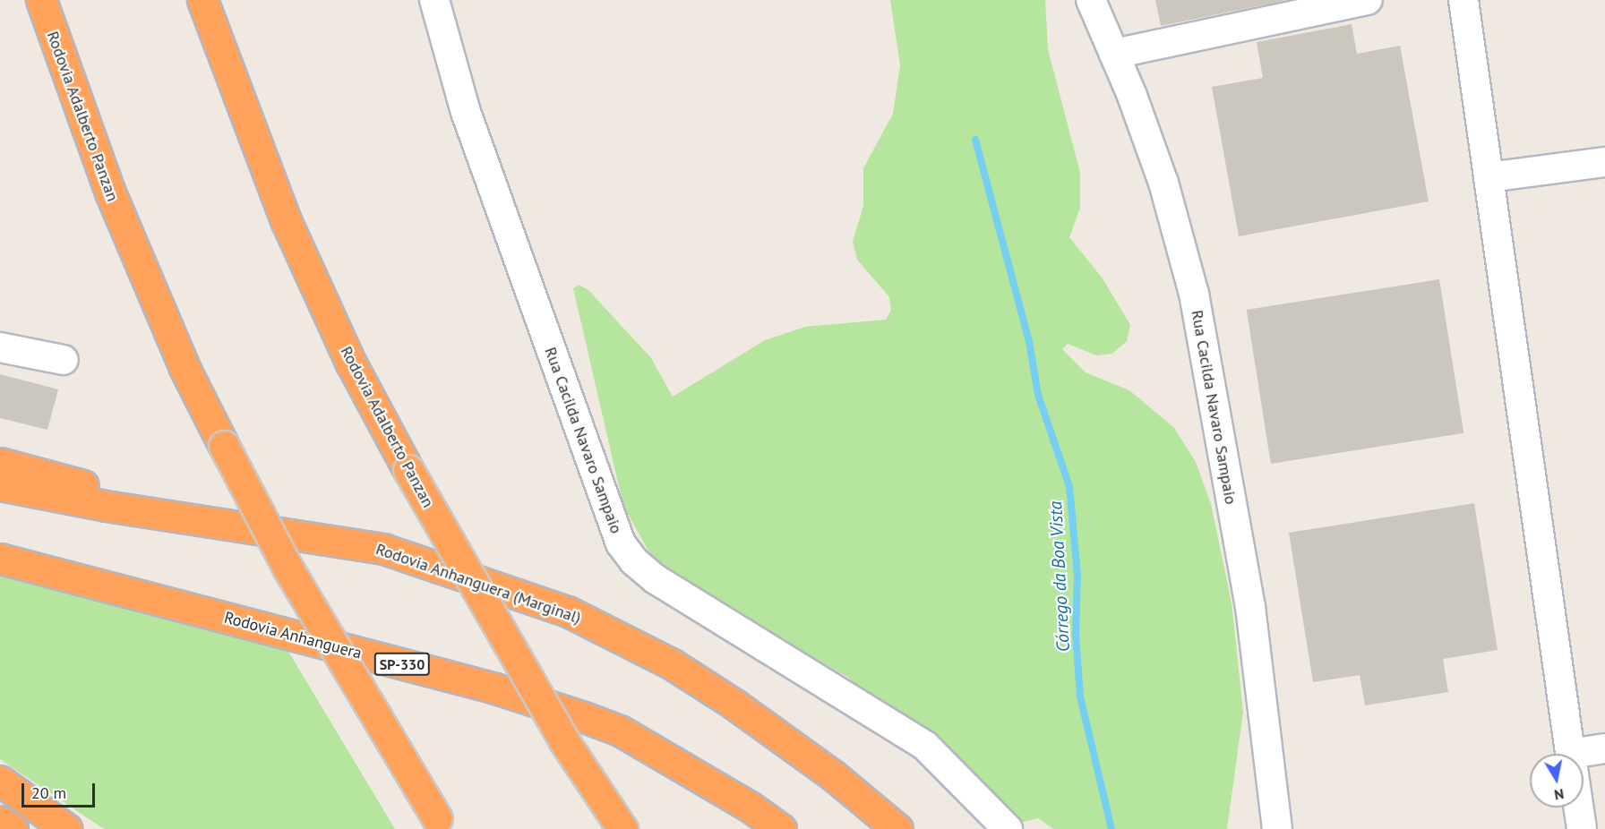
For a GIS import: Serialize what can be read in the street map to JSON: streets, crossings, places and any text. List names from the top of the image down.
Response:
{
  "streets": {
    "highway": [
      "Rodovia Adalberto Panzan",
      "Rodovia Anhanguera (Marginal)",
      "Rodovia Anhanguera",
      "SP-330"
    ],
    "street": ["Rua Cacilda Navaro Sampaio"]
  },
  "water": ["Córrego da Boa Vista"],
  "scale_bar": "20 m",
  "north": "bottom"
}
